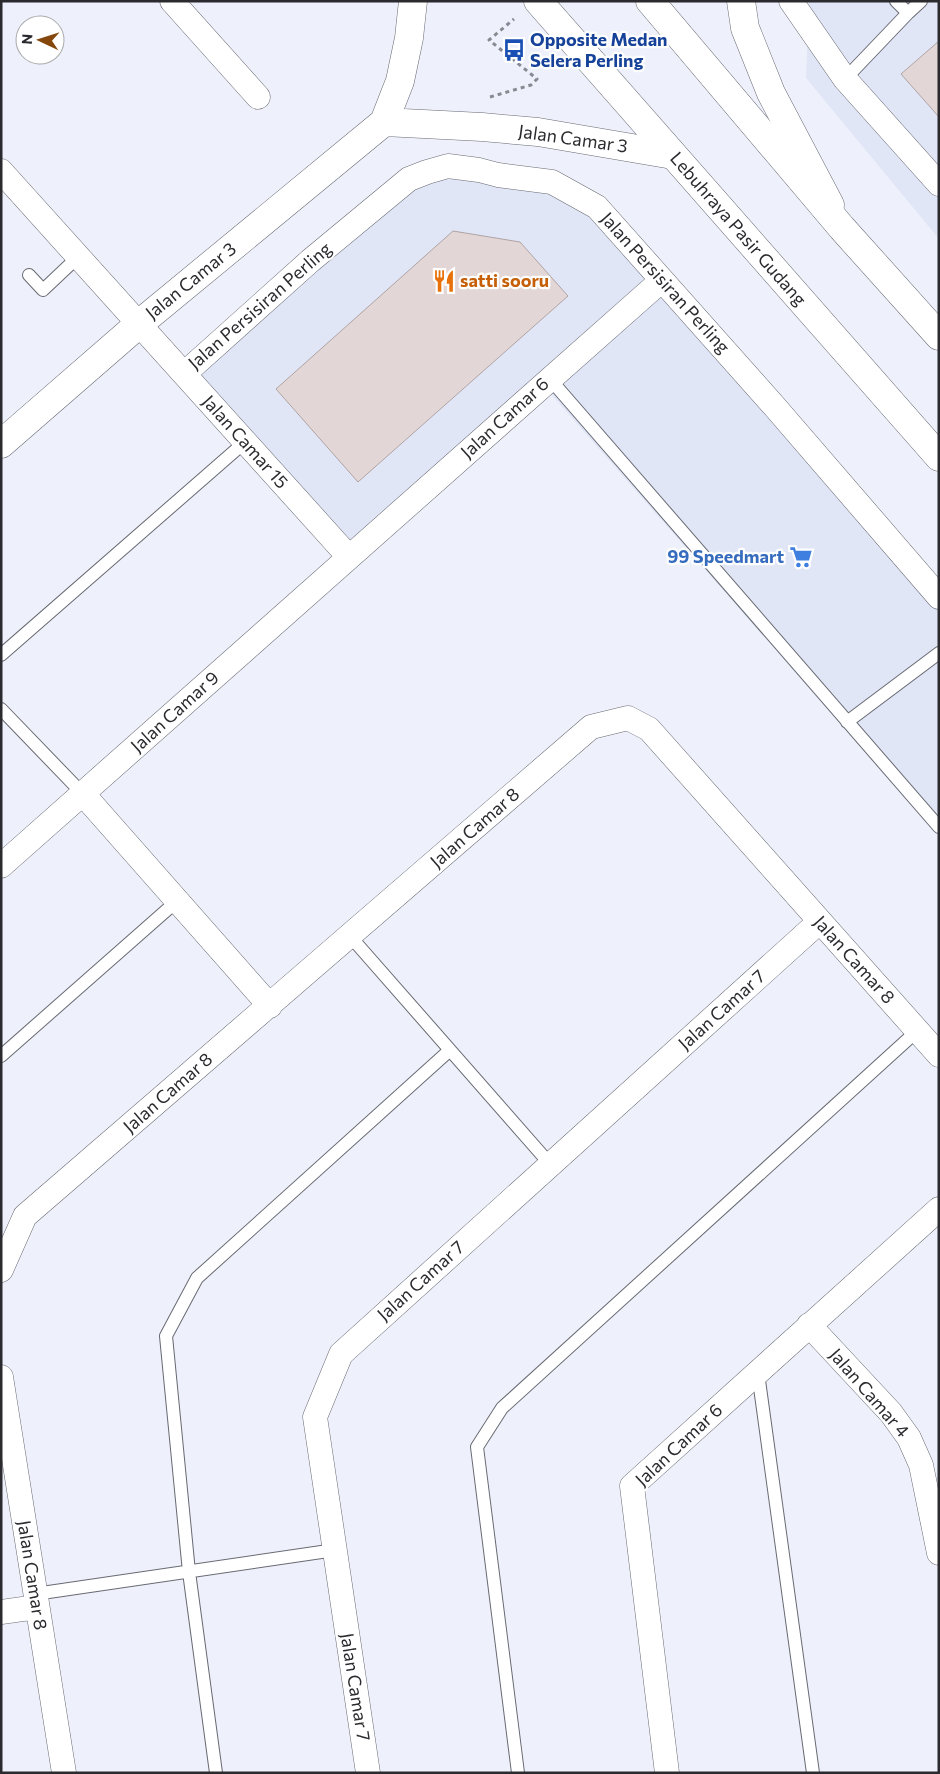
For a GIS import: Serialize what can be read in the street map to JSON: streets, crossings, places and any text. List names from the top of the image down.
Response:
{
  "streets": {
    "main road": ["Jalan Camar 3", "Lebuhraya Pasir Gudang"],
    "street": [
      "Jalan Persisiran Perling",
      "Jalan Camar 6",
      "Jalan Camar 15",
      "Jalan Camar 9",
      "Jalan Camar 8",
      "Jalan Camar 7",
      "Jalan Camar 4"
    ]
  },
  "crossings": [
    ["Jalan Camar 3", "Lebuhraya Pasir Gudang"],
    ["Jalan Camar 3", "Jalan Camar 15"],
    ["Jalan Persisiran Perling", "Jalan Camar 6"],
    ["Jalan Persisiran Perling", "Jalan Camar 15"],
    ["Jalan Camar 6", "Jalan Camar 15"],
    ["Jalan Camar 6", "Jalan Camar 9"],
    ["Jalan Camar 6", "Jalan Camar 4"],
    ["Jalan Camar 15", "Jalan Camar 9"],
    ["Jalan Camar 8", "Jalan Camar 7"]
  ],
  "places": {
    "bus stop": ["Opposite Medan Selera Perling"],
    "restaurant": ["satti sooru"],
    "supermarket": ["99 Speedmart"]
  },
  "north": "left"
}
